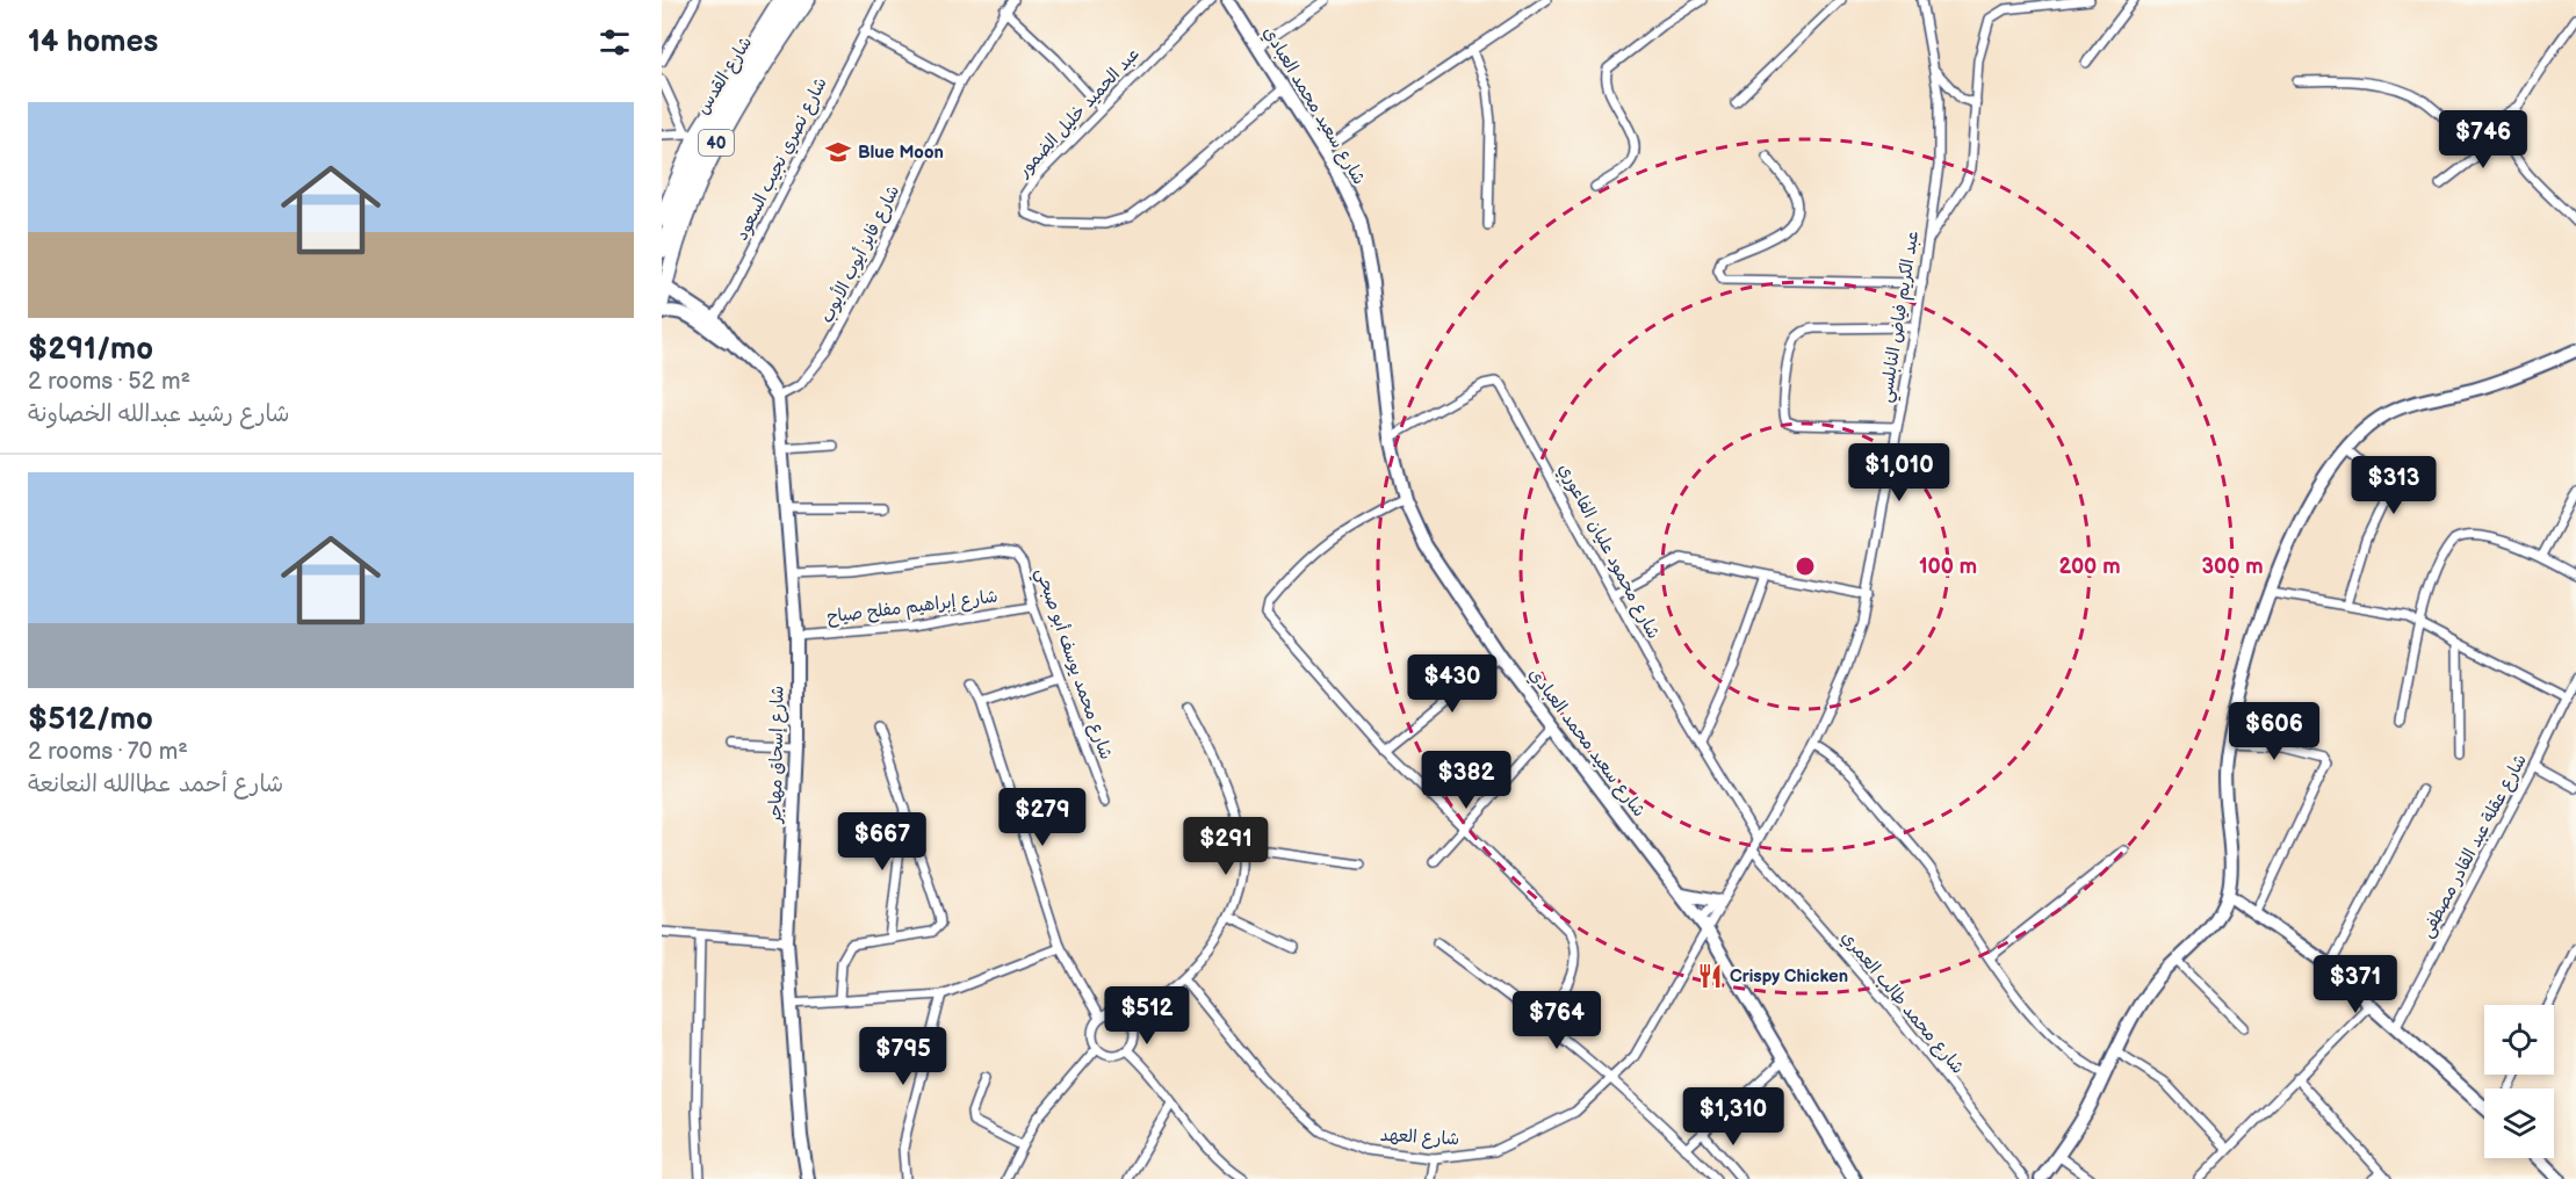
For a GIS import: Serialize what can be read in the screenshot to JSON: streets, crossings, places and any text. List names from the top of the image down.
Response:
{
  "streets": {
    "highway": ["شارع القدس", "40"],
    "street": [
      "شارع سعيد محمد العبادي",
      "عبد الحميد خليل الضمور",
      "شارع نصري نجيب السعود",
      "شارع فايز أيوب الأيوب",
      "عبد الكريم فياض النابلسي",
      "شارع محمود عليان الفاعوري",
      "شارع إبراهيم مفلح صياح",
      "شارع محمد يوسف أبو صبحي",
      "شارع إسحاق مهاجر",
      "شارع عقلة عبد القادر مصطفى",
      "شارع محمد طالب العمري",
      "شارع العهد"
    ]
  },
  "crossings": [
    ["شارع سعيد محمد العبادي", "عبد الحميد خليل الضمور"],
    ["شارع سعيد محمد العبادي", "عبد الكريم فياض النابلسي"],
    ["شارع سعيد محمد العبادي", "شارع محمود عليان الفاعوري"],
    ["شارع سعيد محمد العبادي", "شارع العهد"],
    ["شارع فايز أيوب الأيوب", "شارع إسحاق مهاجر"],
    ["عبد الكريم فياض النابلسي", "شارع محمود عليان الفاعوري"],
    ["عبد الكريم فياض النابلسي", "شارع محمد طالب العمري"],
    ["عبد الكريم فياض النابلسي", "شارع العهد"],
    ["شارع إبراهيم مفلح صياح", "شارع محمد يوسف أبو صبحي"],
    ["شارع إبراهيم مفلح صياح", "شارع إسحاق مهاجر"],
    ["شارع محمد يوسف أبو صبحي", "شارع إسحاق مهاجر"]
  ],
  "places": {
    "school or university": ["Blue Moon"],
    "restaurant": ["Crispy Chicken"]
  },
  "page": {
    "heading": "14 homes",
    "list": [
      {
        "name": "$291/mo",
        "note": "2 rooms · 52 m² · شارع رشيد عبدالله الخصاونة"
      },
      {
        "name": "$512/mo",
        "note": "2 rooms · 70 m² · شارع أحمد عطاالله النعانعة"
      }
    ],
    "price": [
      "$746",
      "$1,010",
      "$313",
      "$430",
      "$606",
      "$382",
      "$279",
      "$667",
      "$291",
      "$371",
      "$512",
      "$764",
      "$795",
      "$1,310"
    ]
  },
  "rings": ["100 m", "200 m", "300 m"]
}
